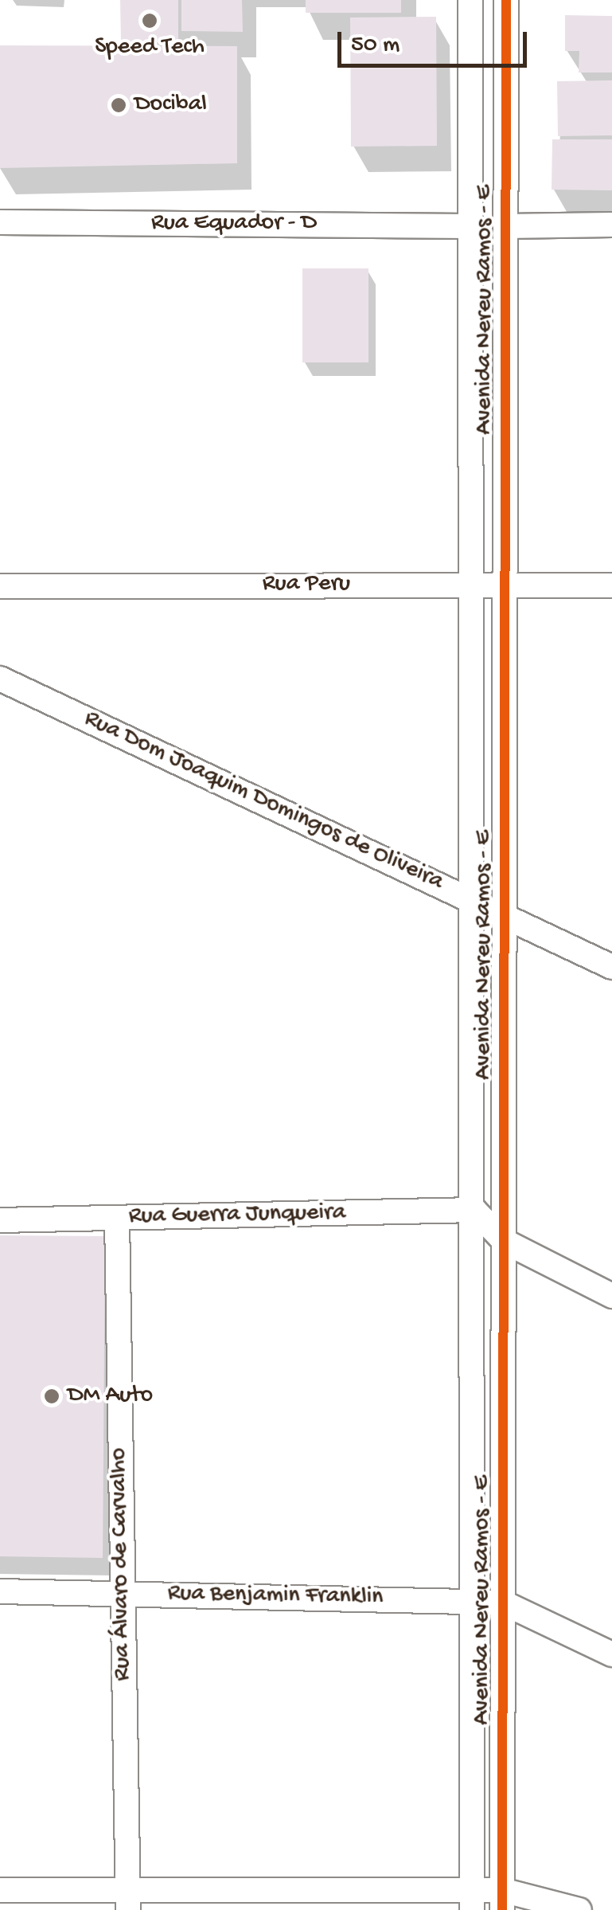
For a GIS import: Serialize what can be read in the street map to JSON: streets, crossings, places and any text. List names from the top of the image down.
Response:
{
  "streets": {
    "street": [
      "Rua Equador - D",
      "Avenida Nereu Ramos - E",
      "Rua Peru",
      "Rua Dom Joaquim Domingos de Oliveira",
      "Rua Guerra Junqueira",
      "Rua Álvaro de Carvalho",
      "Rua Benjamin Franklin"
    ]
  },
  "crossings": [
    ["Rua Equador - D", "Avenida Nereu Ramos - E"],
    ["Avenida Nereu Ramos - E", "Rua Peru"],
    ["Avenida Nereu Ramos - E", "Rua Dom Joaquim Domingos de Oliveira"],
    ["Avenida Nereu Ramos - E", "Rua Guerra Junqueira"],
    ["Avenida Nereu Ramos - E", "Rua Benjamin Franklin"],
    ["Rua Guerra Junqueira", "Rua Álvaro de Carvalho"],
    ["Rua Álvaro de Carvalho", "Rua Benjamin Franklin"]
  ],
  "places": ["Speed Tech", "Docibal", "DM Auto"],
  "scale_bar": "50 m"
}
